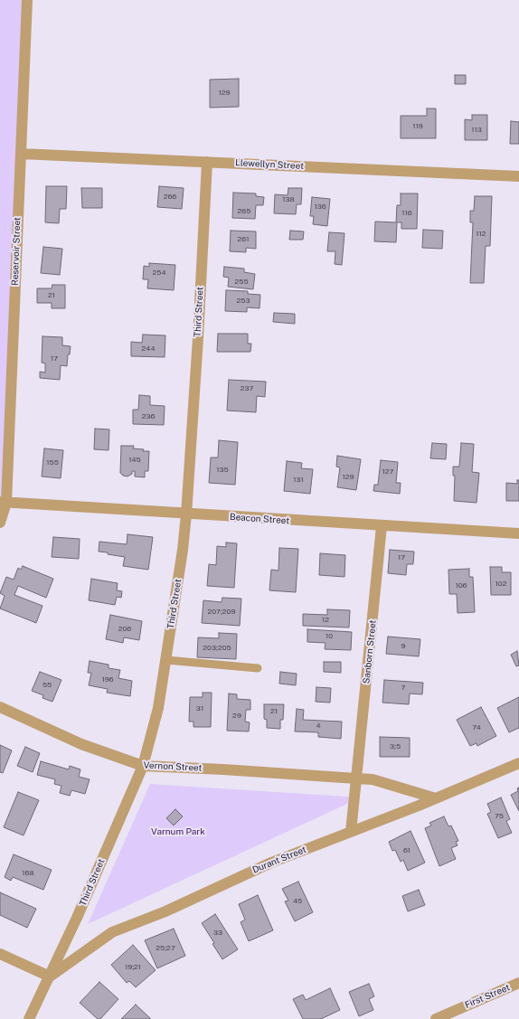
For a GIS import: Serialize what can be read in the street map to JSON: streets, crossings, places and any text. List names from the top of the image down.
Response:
{
  "streets": {
    "street": [
      "Llewellyn Street",
      "Reservoir Street",
      "Third Street",
      "Beacon Street",
      "Sanborn Street",
      "Vernon Street",
      "Durant Street",
      "First Street"
    ]
  },
  "crossings": [
    ["Llewellyn Street", "Reservoir Street"],
    ["Llewellyn Street", "Third Street"],
    ["Reservoir Street", "Beacon Street"],
    ["Third Street", "Beacon Street"],
    ["Third Street", "Vernon Street"],
    ["Third Street", "Durant Street"],
    ["Beacon Street", "Sanborn Street"],
    ["Sanborn Street", "Vernon Street"],
    ["Vernon Street", "Durant Street"]
  ],
  "parks": ["Varnum Park"],
  "house_numbers": [
    "129",
    "119",
    "113",
    "266",
    "138",
    "136",
    "265",
    "116",
    "112",
    "261",
    "254",
    "255",
    "21",
    "253",
    "244",
    "17",
    "237",
    "236",
    "145",
    "155",
    "135",
    "127",
    "129",
    "131",
    "17",
    "102",
    "106",
    "207;209",
    "12",
    "206",
    "10",
    "9",
    "203;205",
    "196",
    "55",
    "7",
    "31",
    "21",
    "29",
    "4",
    "74",
    "3;5",
    "75",
    "61",
    "168",
    "45",
    "33",
    "25;27",
    "19;21"
  ]
}
